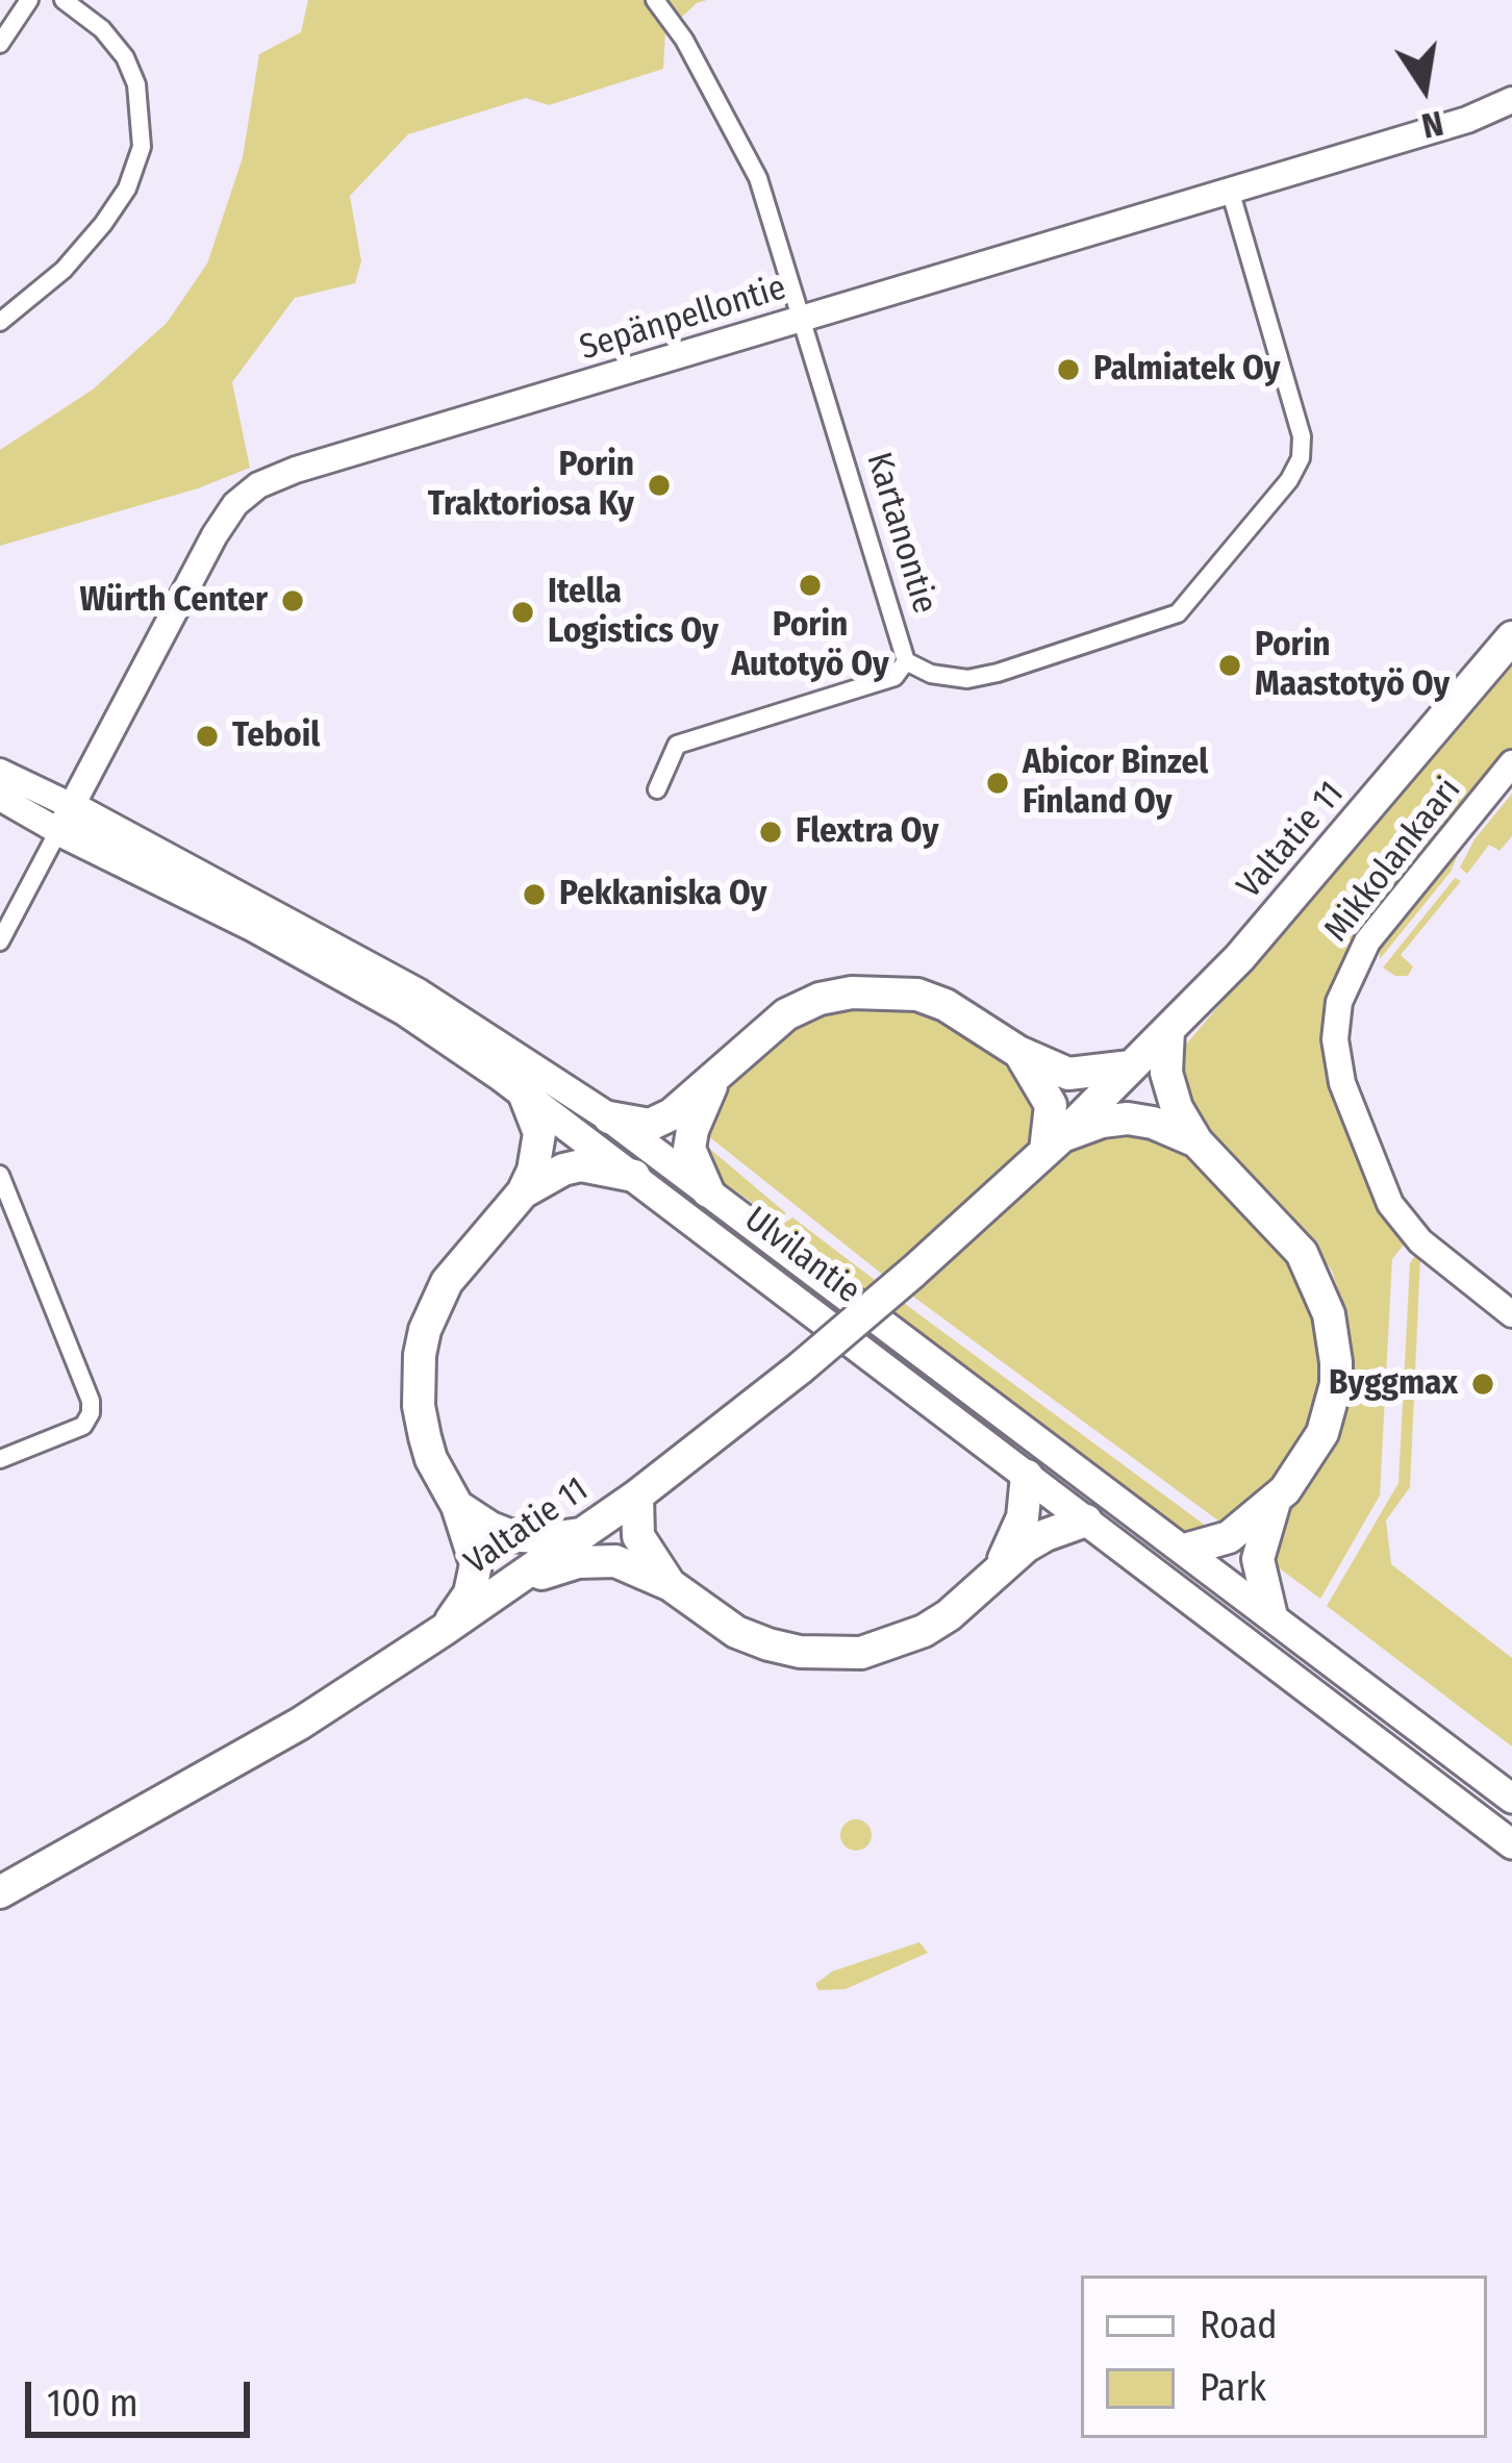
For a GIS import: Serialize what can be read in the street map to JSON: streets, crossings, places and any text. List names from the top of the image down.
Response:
{
  "streets": {
    "highway": ["Valtatie 11"],
    "main road": ["Ulvilantie"],
    "street": ["Sepänpellontie", "Kartanontie", "Mikkolankaari"]
  },
  "crossings": [
    ["Sepänpellontie", "Kartanontie"],
    ["Sepänpellontie", "Ulvilantie"]
  ],
  "places": [
    "Palmiatek Oy",
    "Porin Traktoriosa Ky",
    "Porin Autotyö Oy",
    "Würth Center",
    "Itella Logistics Oy",
    "Porin Maastotyö Oy",
    "Teboil",
    "Abicor Binzel Finland Oy",
    "Flextra Oy",
    "Pekkaniska Oy",
    "Byggmax"
  ],
  "legend": ["Road", "Park"],
  "scale_bar": "100 m",
  "north": "bottom"
}
